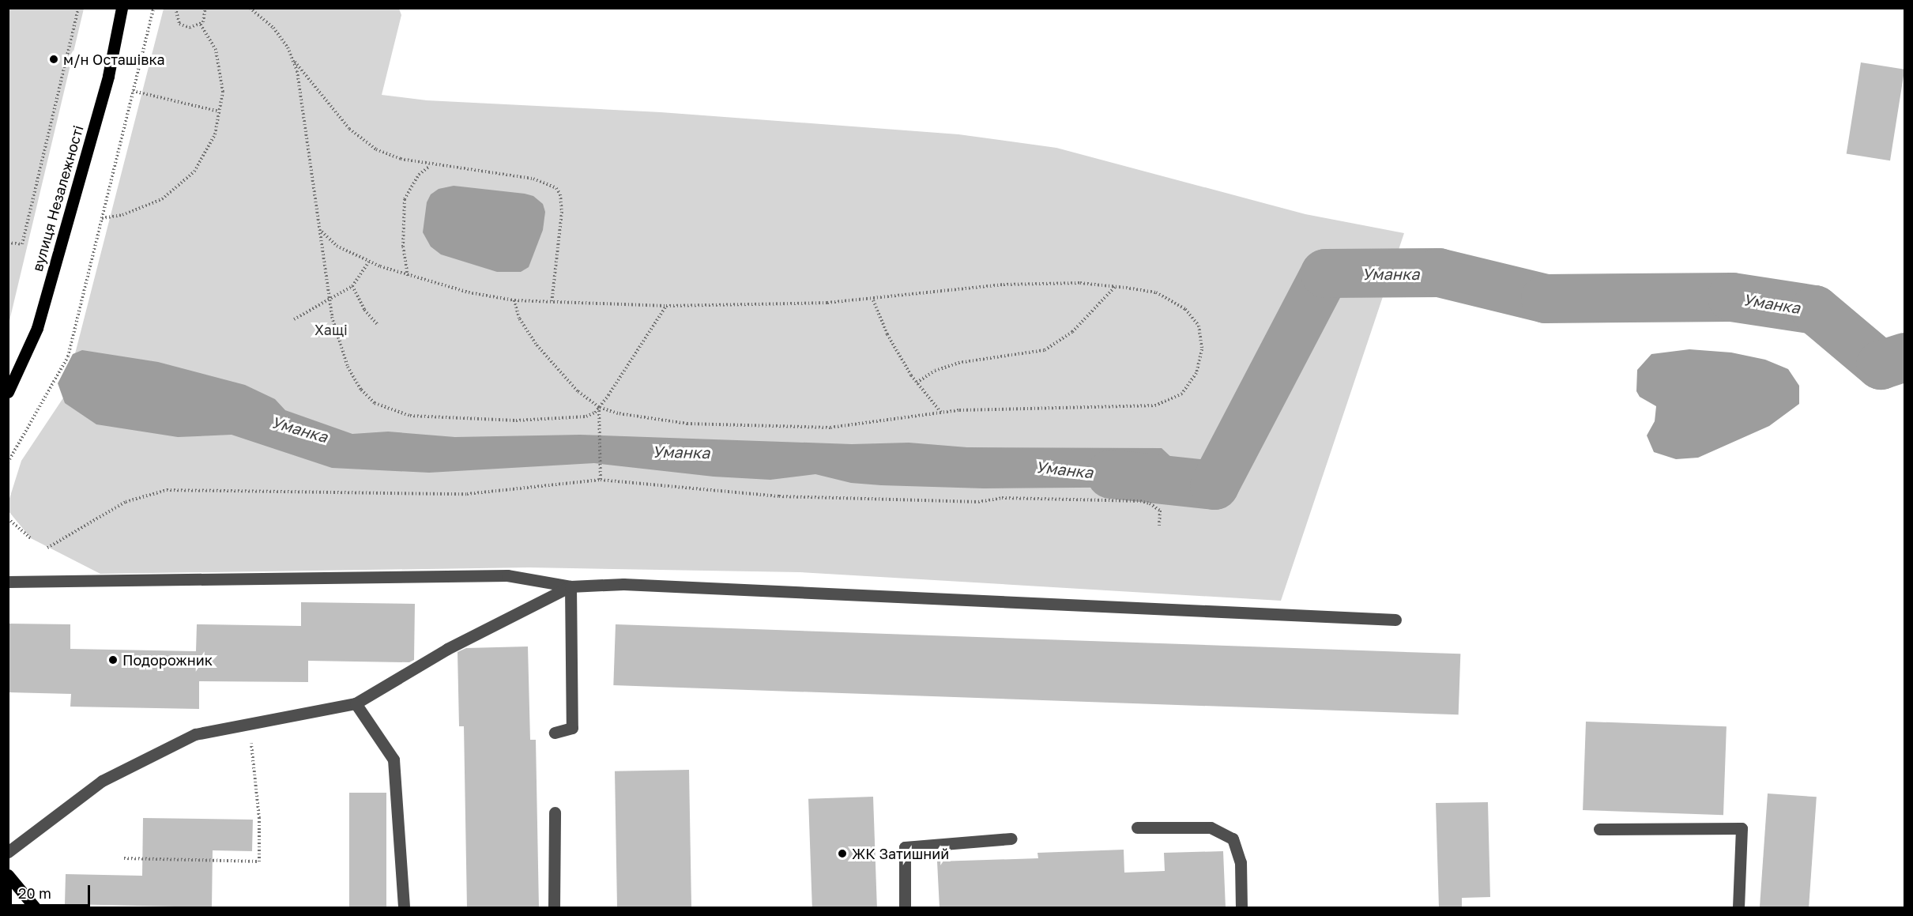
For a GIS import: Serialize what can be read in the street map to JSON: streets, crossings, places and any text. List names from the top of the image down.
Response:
{
  "streets": {
    "main road": ["вулиця Незалежності"]
  },
  "water": ["Уманка"],
  "parks": ["Хащі"],
  "places": ["м/н Осташівка", "Подорожник", "ЖК Затишний"],
  "scale_bar": "20 m"
}
